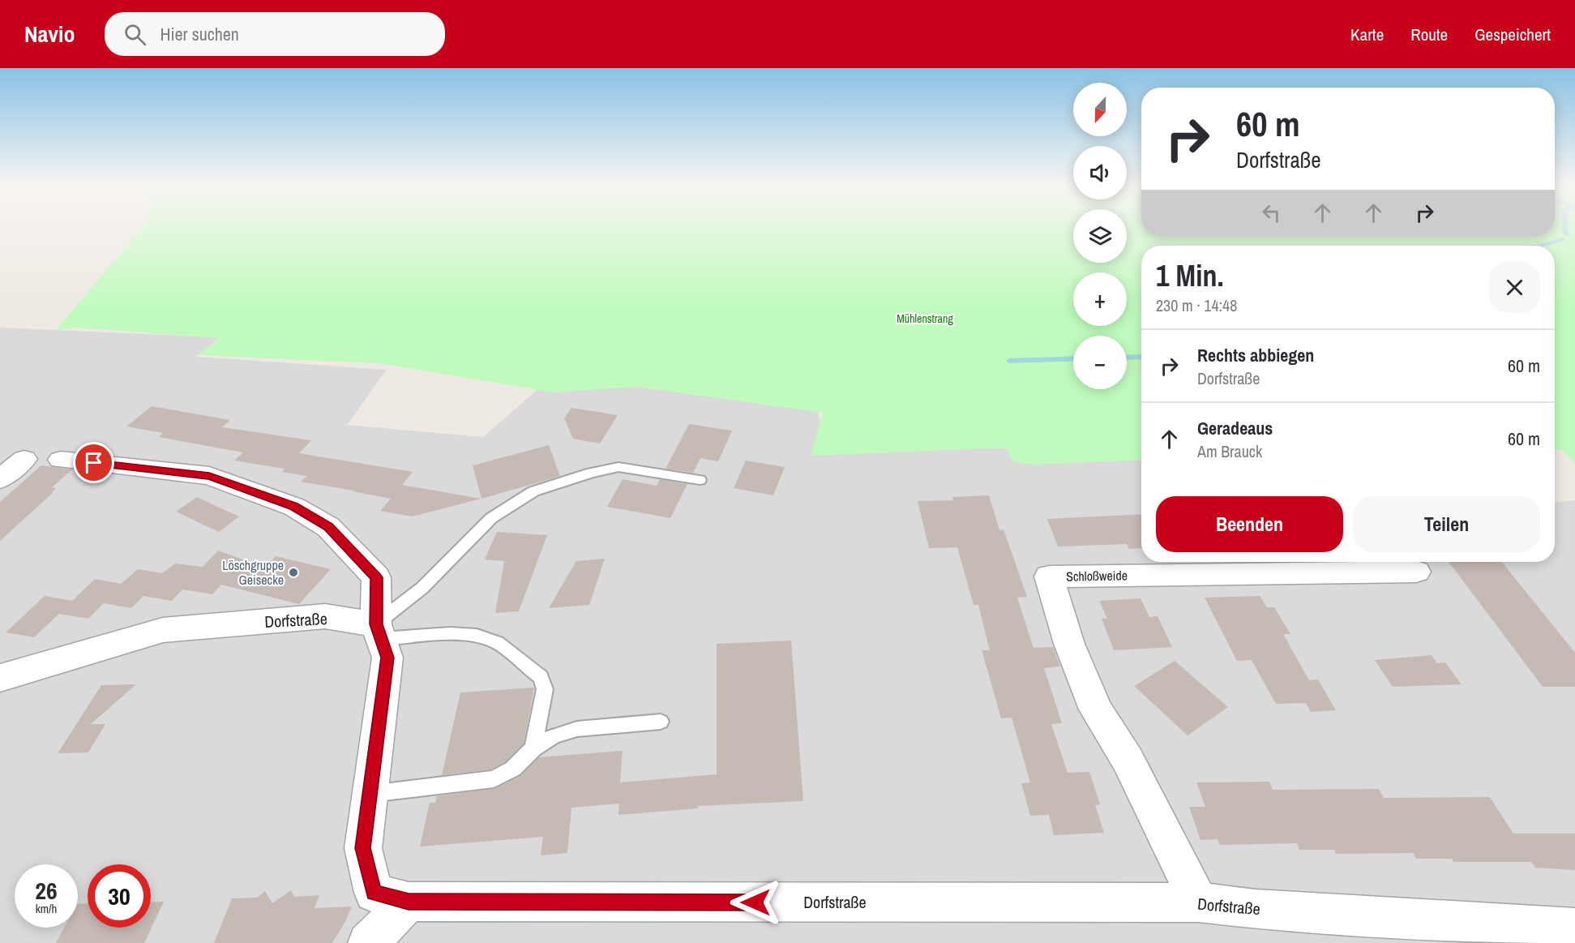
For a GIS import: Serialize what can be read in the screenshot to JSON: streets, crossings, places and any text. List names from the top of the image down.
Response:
{
  "streets": {
    "street": ["Schloßweide", "Dorfstraße"]
  },
  "crossings": [
    ["Schloßweide", "Dorfstraße"]
  ],
  "parks": ["Mühlenstrang"],
  "places": ["Löschgruppe Geisecke"],
  "north": "bottom",
  "page": {
    "header": "Navio",
    "search": "Hier suchen",
    "nav": ["Karte", "Route", "Gespeichert"],
    "map_buttons": ["+", "−"],
    "turn": ["60 m", "Dorfstraße"],
    "heading": ["1 Min.", "230 m · 14:48"],
    "list": [
      {
        "name": "Rechts abbiegen",
        "note": "Dorfstraße",
        "value": "60 m"
      },
      {
        "name": "Geradeaus",
        "note": "Am Brauck",
        "value": "60 m"
      }
    ],
    "buttons": ["Beenden", "Teilen"],
    "speed": "26 km/h",
    "limit": "30"
  }
}
